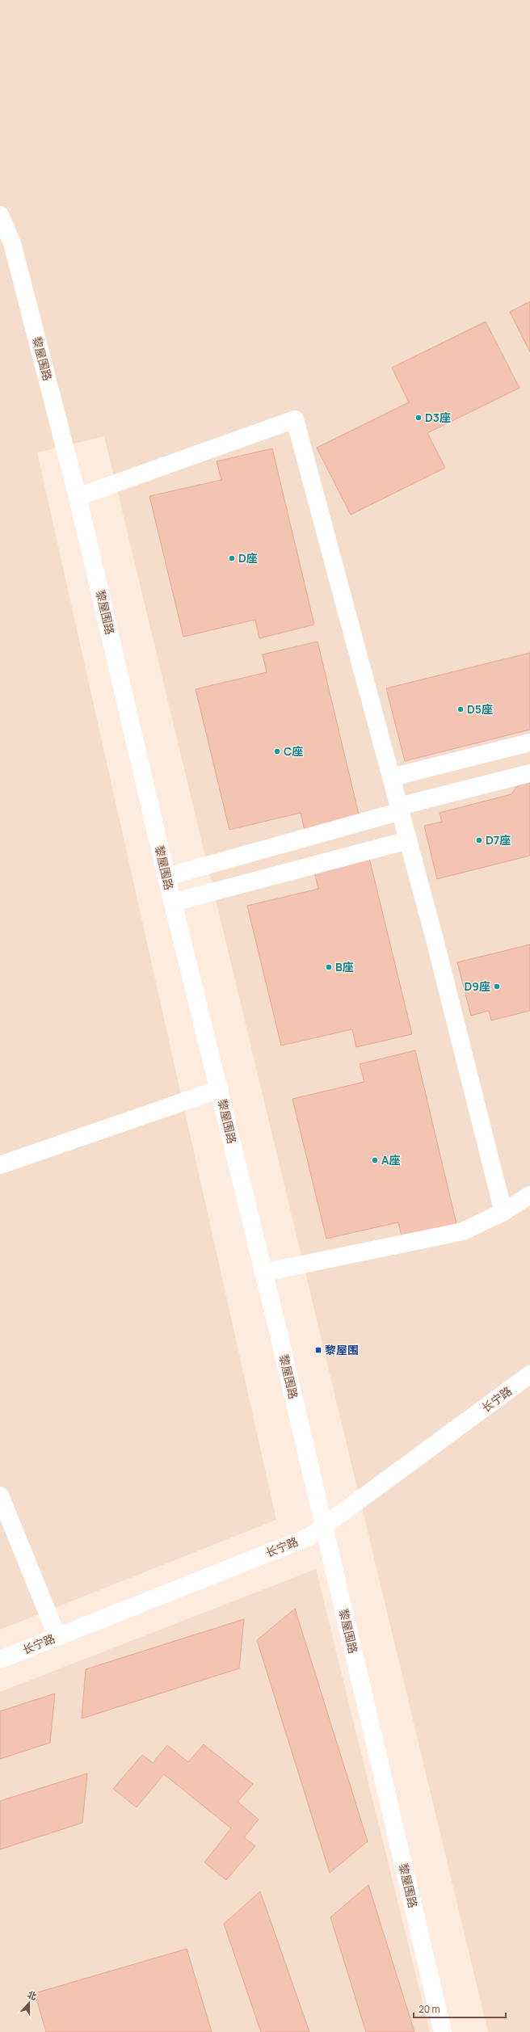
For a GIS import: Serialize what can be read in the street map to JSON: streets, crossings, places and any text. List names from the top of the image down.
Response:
{
  "streets": {
    "street": ["黎屋围路", "长宁路"]
  },
  "crossings": [
    ["黎屋围路", "长宁路"]
  ],
  "places": {
    "other": [
      "D3座",
      "D座",
      "D5座",
      "C座",
      "D7座",
      "B座",
      "D9座",
      "A座"
    ],
    "transit": ["黎屋围"]
  },
  "scale_bar": "20 m",
  "north": "top"
}
